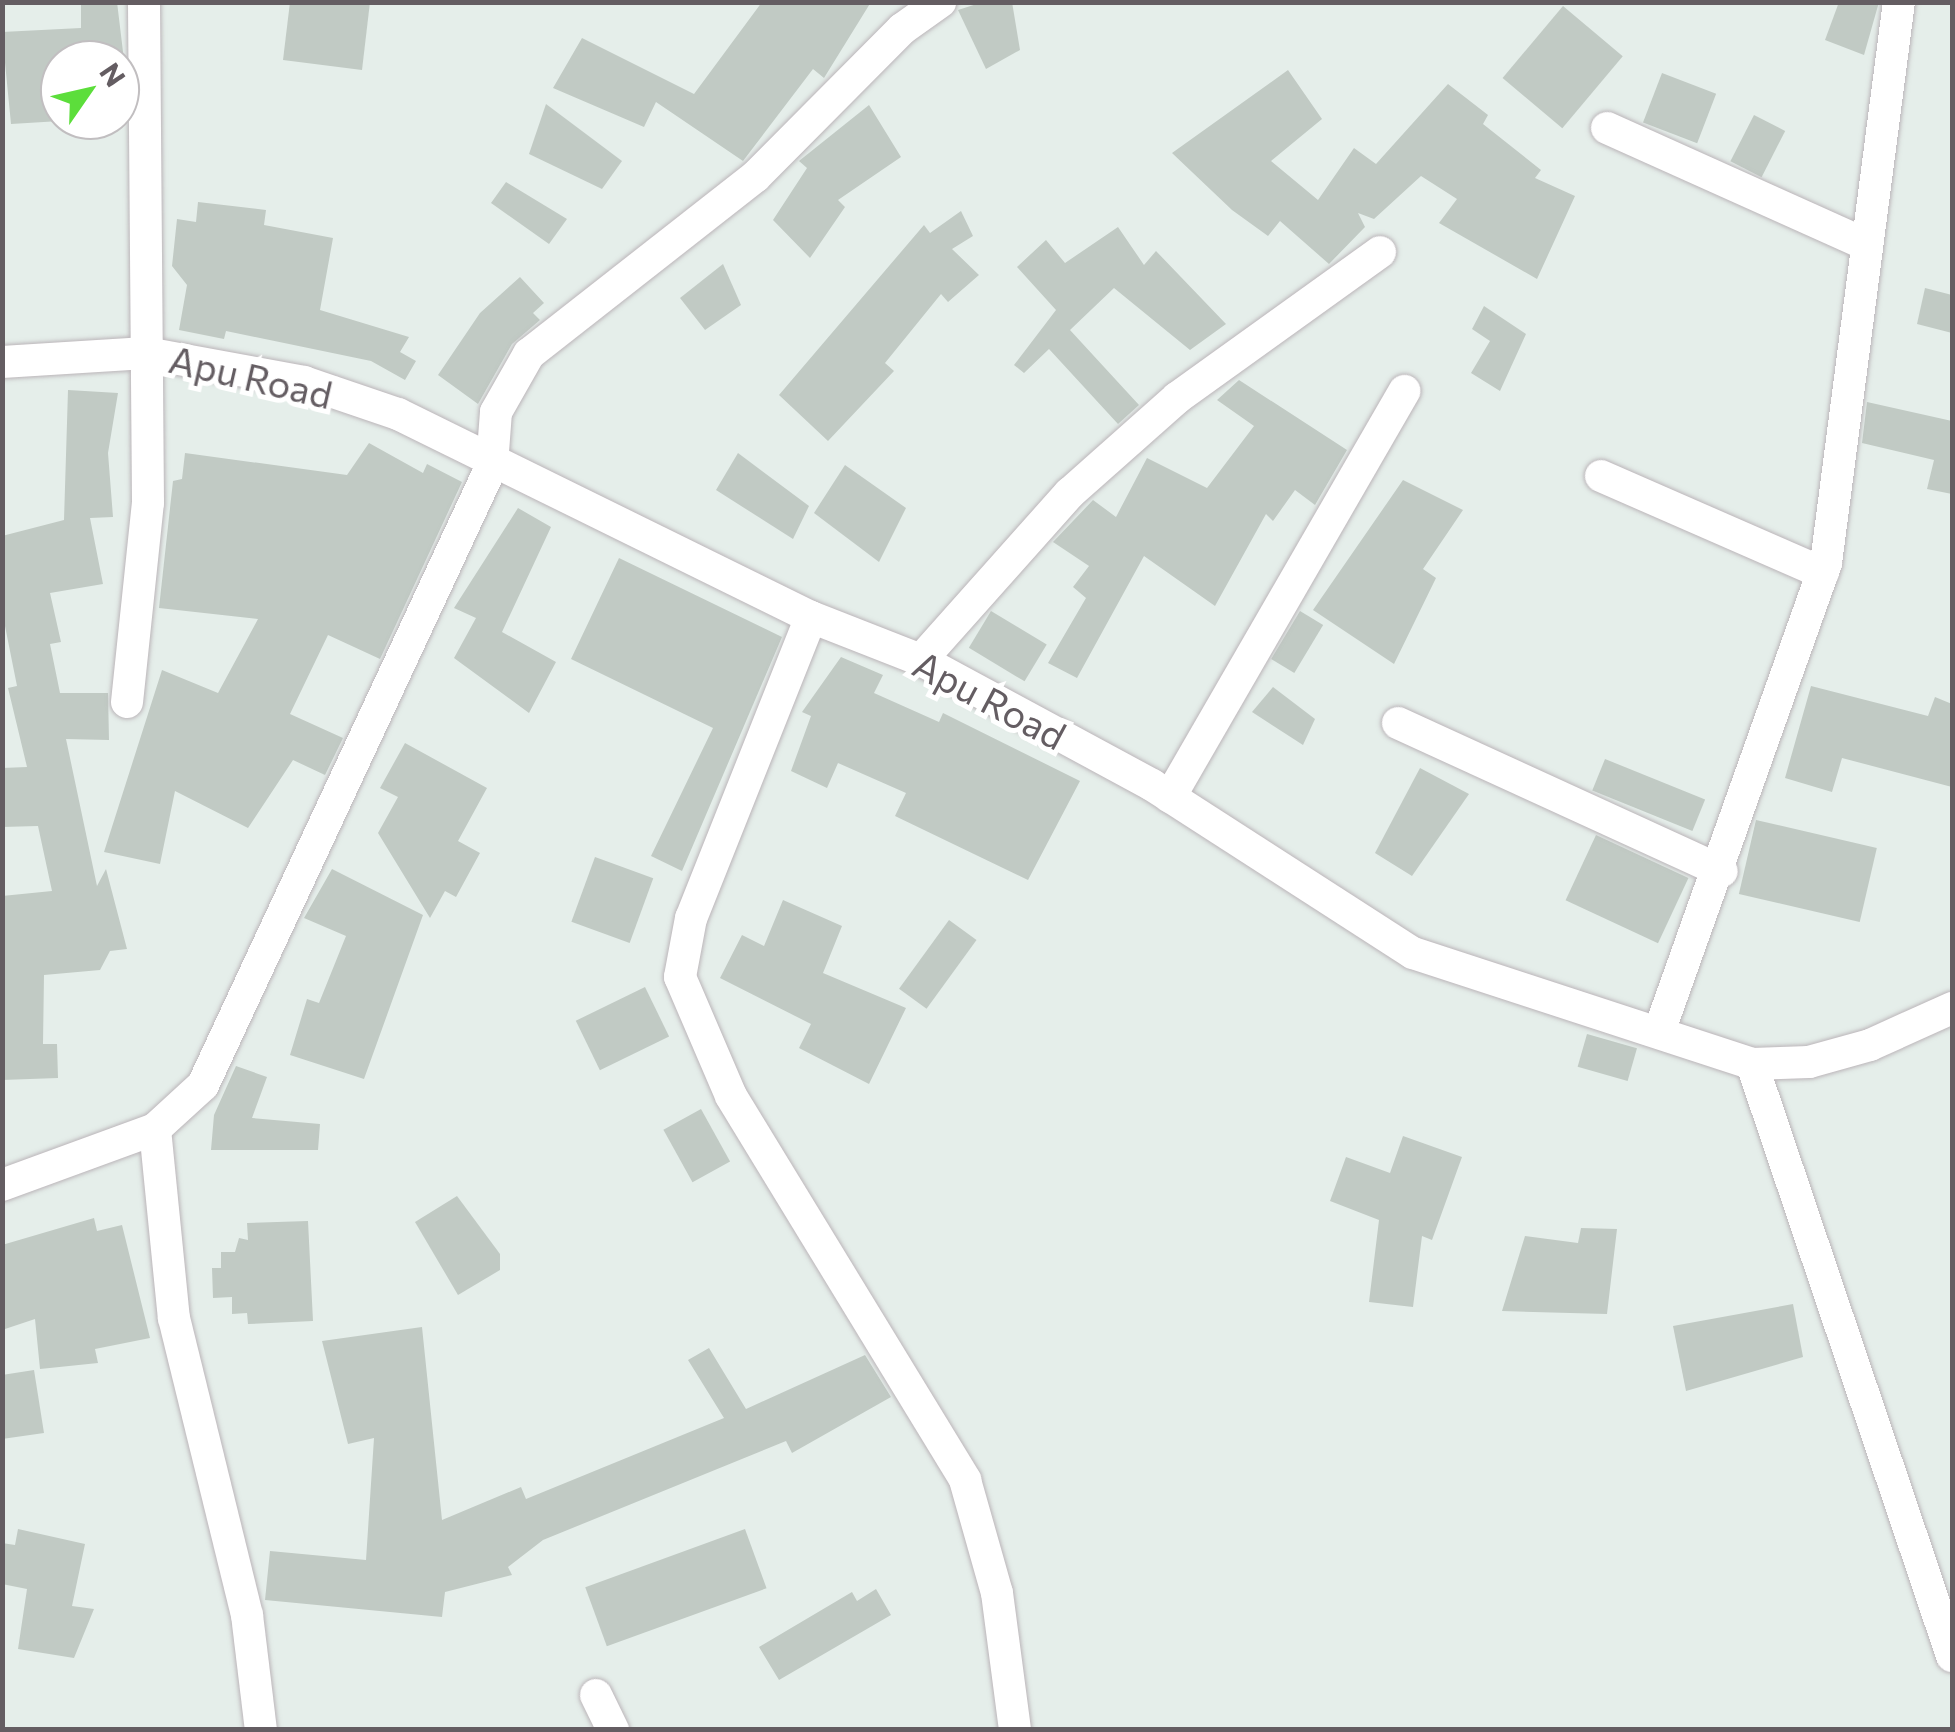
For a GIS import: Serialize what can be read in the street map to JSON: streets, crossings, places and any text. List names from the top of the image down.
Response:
{
  "streets": {
    "street": ["Apu Road"]
  },
  "north": "top right"
}
